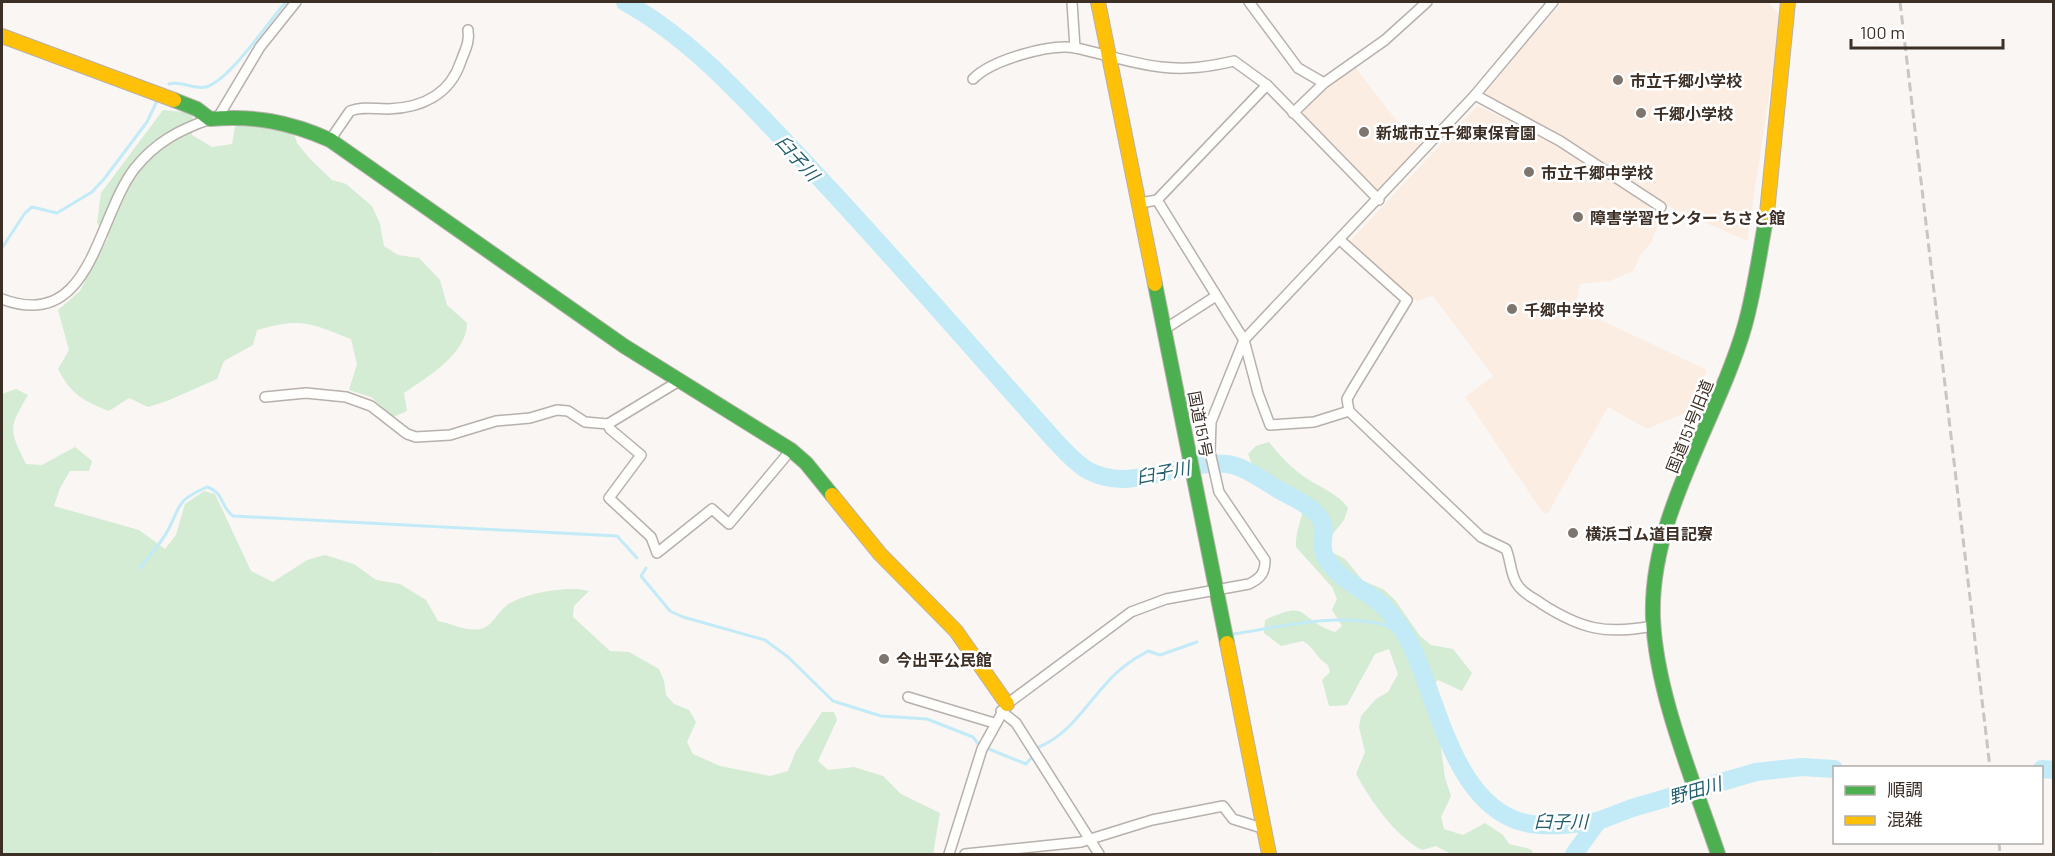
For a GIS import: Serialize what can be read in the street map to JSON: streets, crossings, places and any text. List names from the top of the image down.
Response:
{
  "streets": {
    "main road": ["国道151号", "国道151号旧道"]
  },
  "water": ["臼子川", "野田川"],
  "places": [
    "市立千郷小学校",
    "千郷小学校",
    "新城市立千郷東保育園",
    "市立千郷中学校",
    "障害学習センター ちさと館",
    "千郷中学校",
    "横浜ゴム道目記寮",
    "今出平公民館"
  ],
  "legend": ["順調", "混雑"],
  "scale_bar": "100 m"
}
